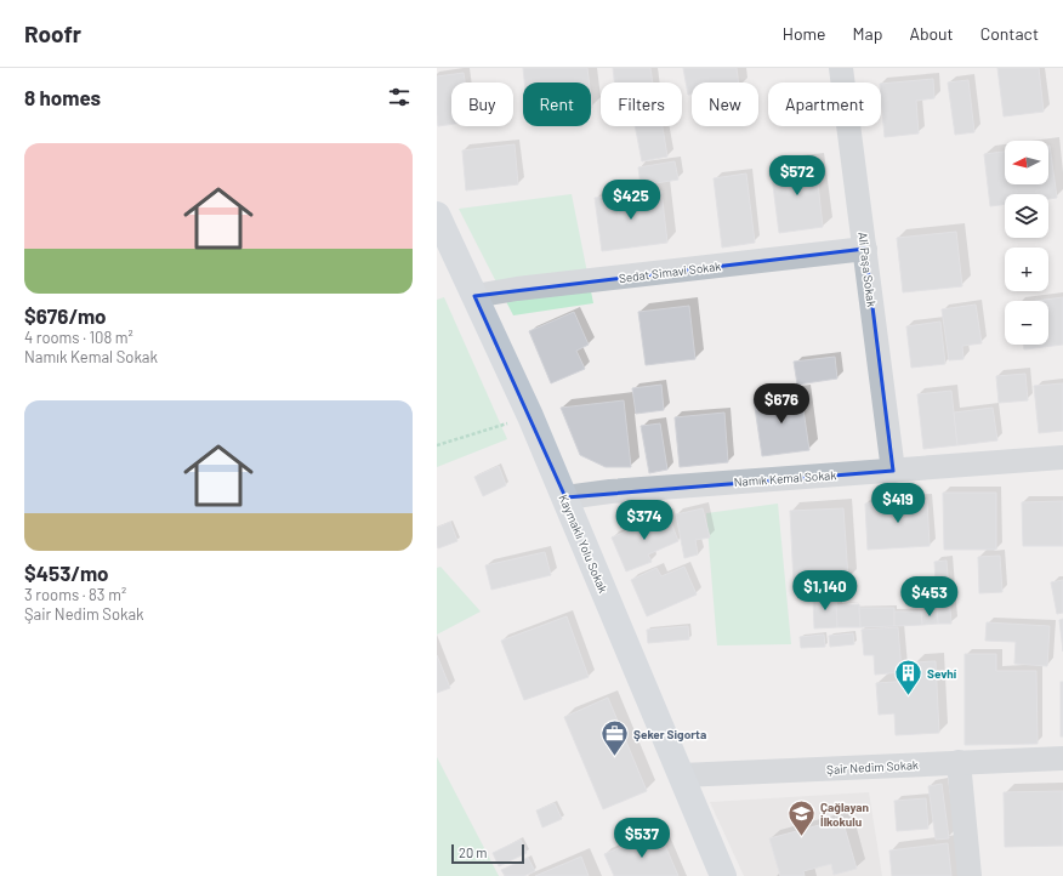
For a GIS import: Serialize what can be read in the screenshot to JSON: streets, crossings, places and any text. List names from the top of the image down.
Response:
{
  "streets": {
    "street": [
      "Ali Paşa Sokak",
      "Sedat Simavi Sokak",
      "Namık Kemal Sokak",
      "Kaymaklı Yolu Sokak",
      "Şair Nedim Sokak"
    ]
  },
  "crossings": [
    ["Ali Paşa Sokak", "Sedat Simavi Sokak"],
    ["Ali Paşa Sokak", "Namık Kemal Sokak"],
    ["Sedat Simavi Sokak", "Kaymaklı Yolu Sokak"],
    ["Namık Kemal Sokak", "Kaymaklı Yolu Sokak"],
    ["Kaymaklı Yolu Sokak", "Şair Nedim Sokak"]
  ],
  "places": {
    "building": ["Sevhí"],
    "office": ["Şeker Sigorta"],
    "school or university": ["Çağlayan İlkokulu"]
  },
  "scale_bar": "20 m",
  "north": "left",
  "page": {
    "header": "Roofr",
    "nav": [
      "Home",
      "Map",
      "About",
      "Contact"
    ],
    "heading": "8 homes",
    "chip": [
      "Buy",
      "Rent",
      "Filters",
      "New",
      "Apartment"
    ],
    "list": [
      {
        "name": "$676/mo",
        "note": "4 rooms · 108 m² · Namık Kemal Sokak"
      },
      {
        "name": "$453/mo",
        "note": "3 rooms · 83 m² · Şair Nedim Sokak"
      }
    ],
    "map_buttons": ["+", "−"],
    "price": [
      "$572",
      "$425",
      "$676",
      "$419",
      "$374",
      "$1,140",
      "$453",
      "$537"
    ],
    "scale": "20 m"
  }
}
